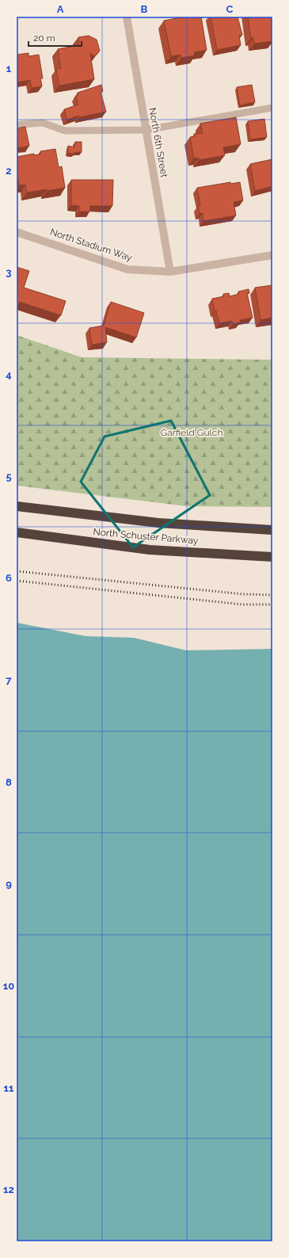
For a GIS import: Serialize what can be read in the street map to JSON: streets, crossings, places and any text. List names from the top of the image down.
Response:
{
  "streets": {
    "highway": ["North Schuster Parkway"],
    "street": ["North 6th Street", "North Stadium Way"]
  },
  "crossings": [
    ["North 6th Street", "North Stadium Way"]
  ],
  "parks": ["Garfield Gulch"],
  "scale_bar": "20 m",
  "grid": {
    "columns": ["A", "B", "C"],
    "rows": [
      "1",
      "2",
      "3",
      "4",
      "5",
      "6",
      "7",
      "8",
      "9",
      "10",
      "11",
      "12"
    ]
  }
}
